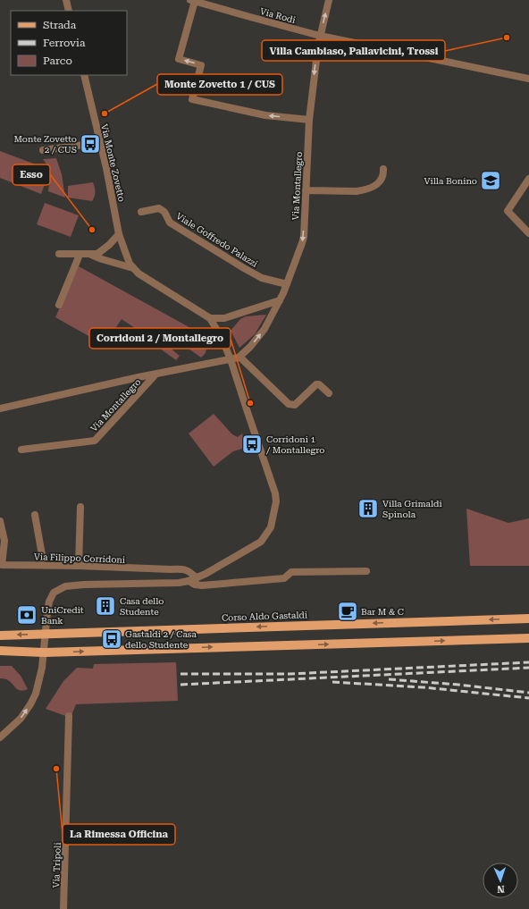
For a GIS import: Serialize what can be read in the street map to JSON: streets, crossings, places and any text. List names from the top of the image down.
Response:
{
  "streets": {
    "main road": ["Corso Aldo Gastaldi"],
    "street": [
      "Via Rodi",
      "Via Monte Zovetto",
      "Via Montallegro",
      "Viale Goffredo Palazzi",
      "Via Filippo Corridoni",
      "Via Tripoli"
    ]
  },
  "crossings": [
    ["Via Rodi", "Via Montallegro"],
    ["Via Monte Zovetto", "Via Montallegro"],
    ["Via Monte Zovetto", "Via Filippo Corridoni"],
    ["Via Montallegro", "Viale Goffredo Palazzi"]
  ],
  "places": {
    "other": [
      "Villa Cambiaso, Pallavicini, Trossi",
      "Monte Zovetto 1 / CUS",
      "Esso",
      "Corridoni 2 / Montallegro",
      "La Rimessa Officina"
    ],
    "bus stop": ["Monte Zovetto 2 / CUS", "Corridoni 1 / Montallegro", "Gastaldi 2 / Casa dello Studente"],
    "school or university": ["Villa Bonino"],
    "building": ["Villa Grimaldi Spinola", "Casa dello Studente"],
    "cafe": ["Bar M & C"],
    "bank": ["UniCredit Bank"]
  },
  "legend": ["Strada", "Ferrovia", "Parco"],
  "north": "bottom"
}
